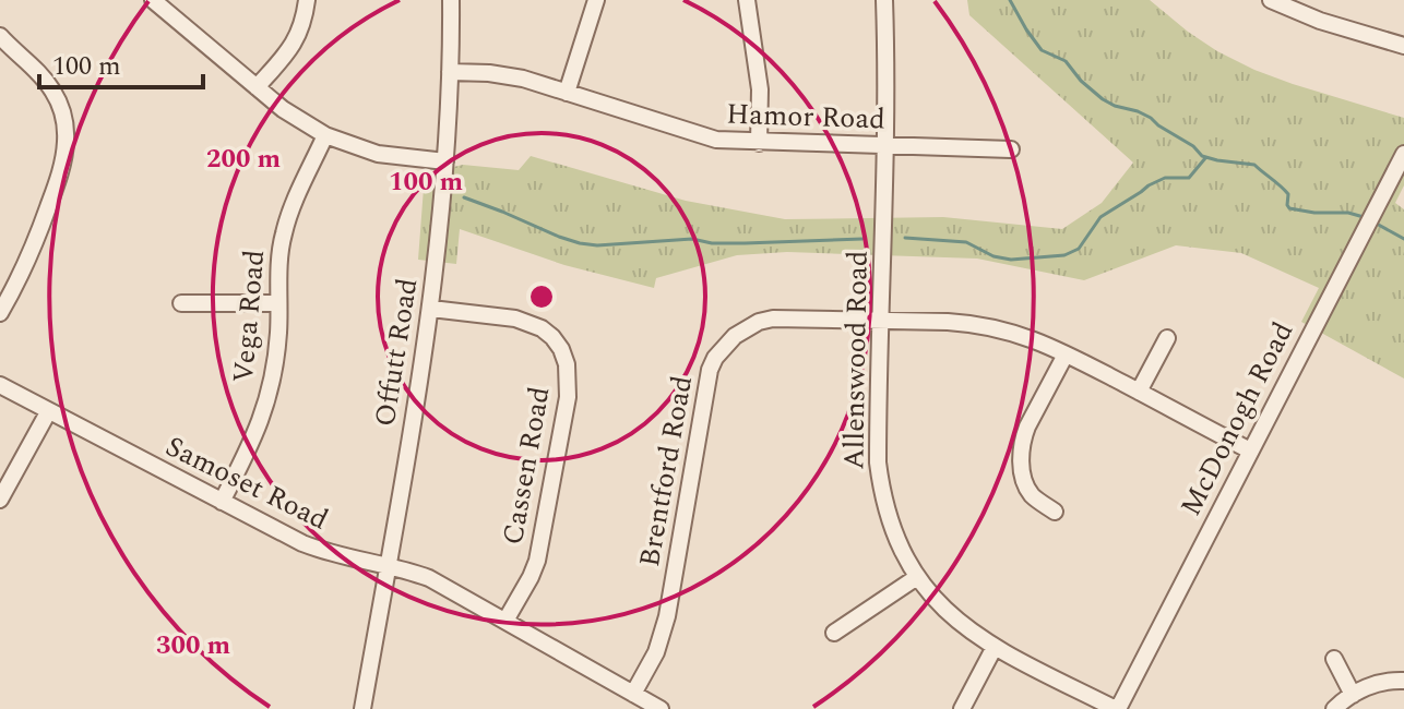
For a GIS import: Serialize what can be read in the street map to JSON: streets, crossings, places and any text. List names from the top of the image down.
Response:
{
  "streets": {
    "street": [
      "Hamor Road",
      "Vega Road",
      "Offutt Road",
      "Allenswood Road",
      "McDonogh Road",
      "Cassen Road",
      "Brentford Road",
      "Samoset Road"
    ]
  },
  "crossings": [
    ["Hamor Road", "Offutt Road"],
    ["Hamor Road", "Allenswood Road"],
    ["Vega Road", "Samoset Road"],
    ["Offutt Road", "Cassen Road"],
    ["Offutt Road", "Samoset Road"],
    ["Allenswood Road", "McDonogh Road"],
    ["Allenswood Road", "Brentford Road"],
    ["McDonogh Road", "Brentford Road"],
    ["Cassen Road", "Samoset Road"],
    ["Brentford Road", "Samoset Road"]
  ],
  "scale_bar": "100 m",
  "rings": ["200 m", "100 m", "300 m"]
}
